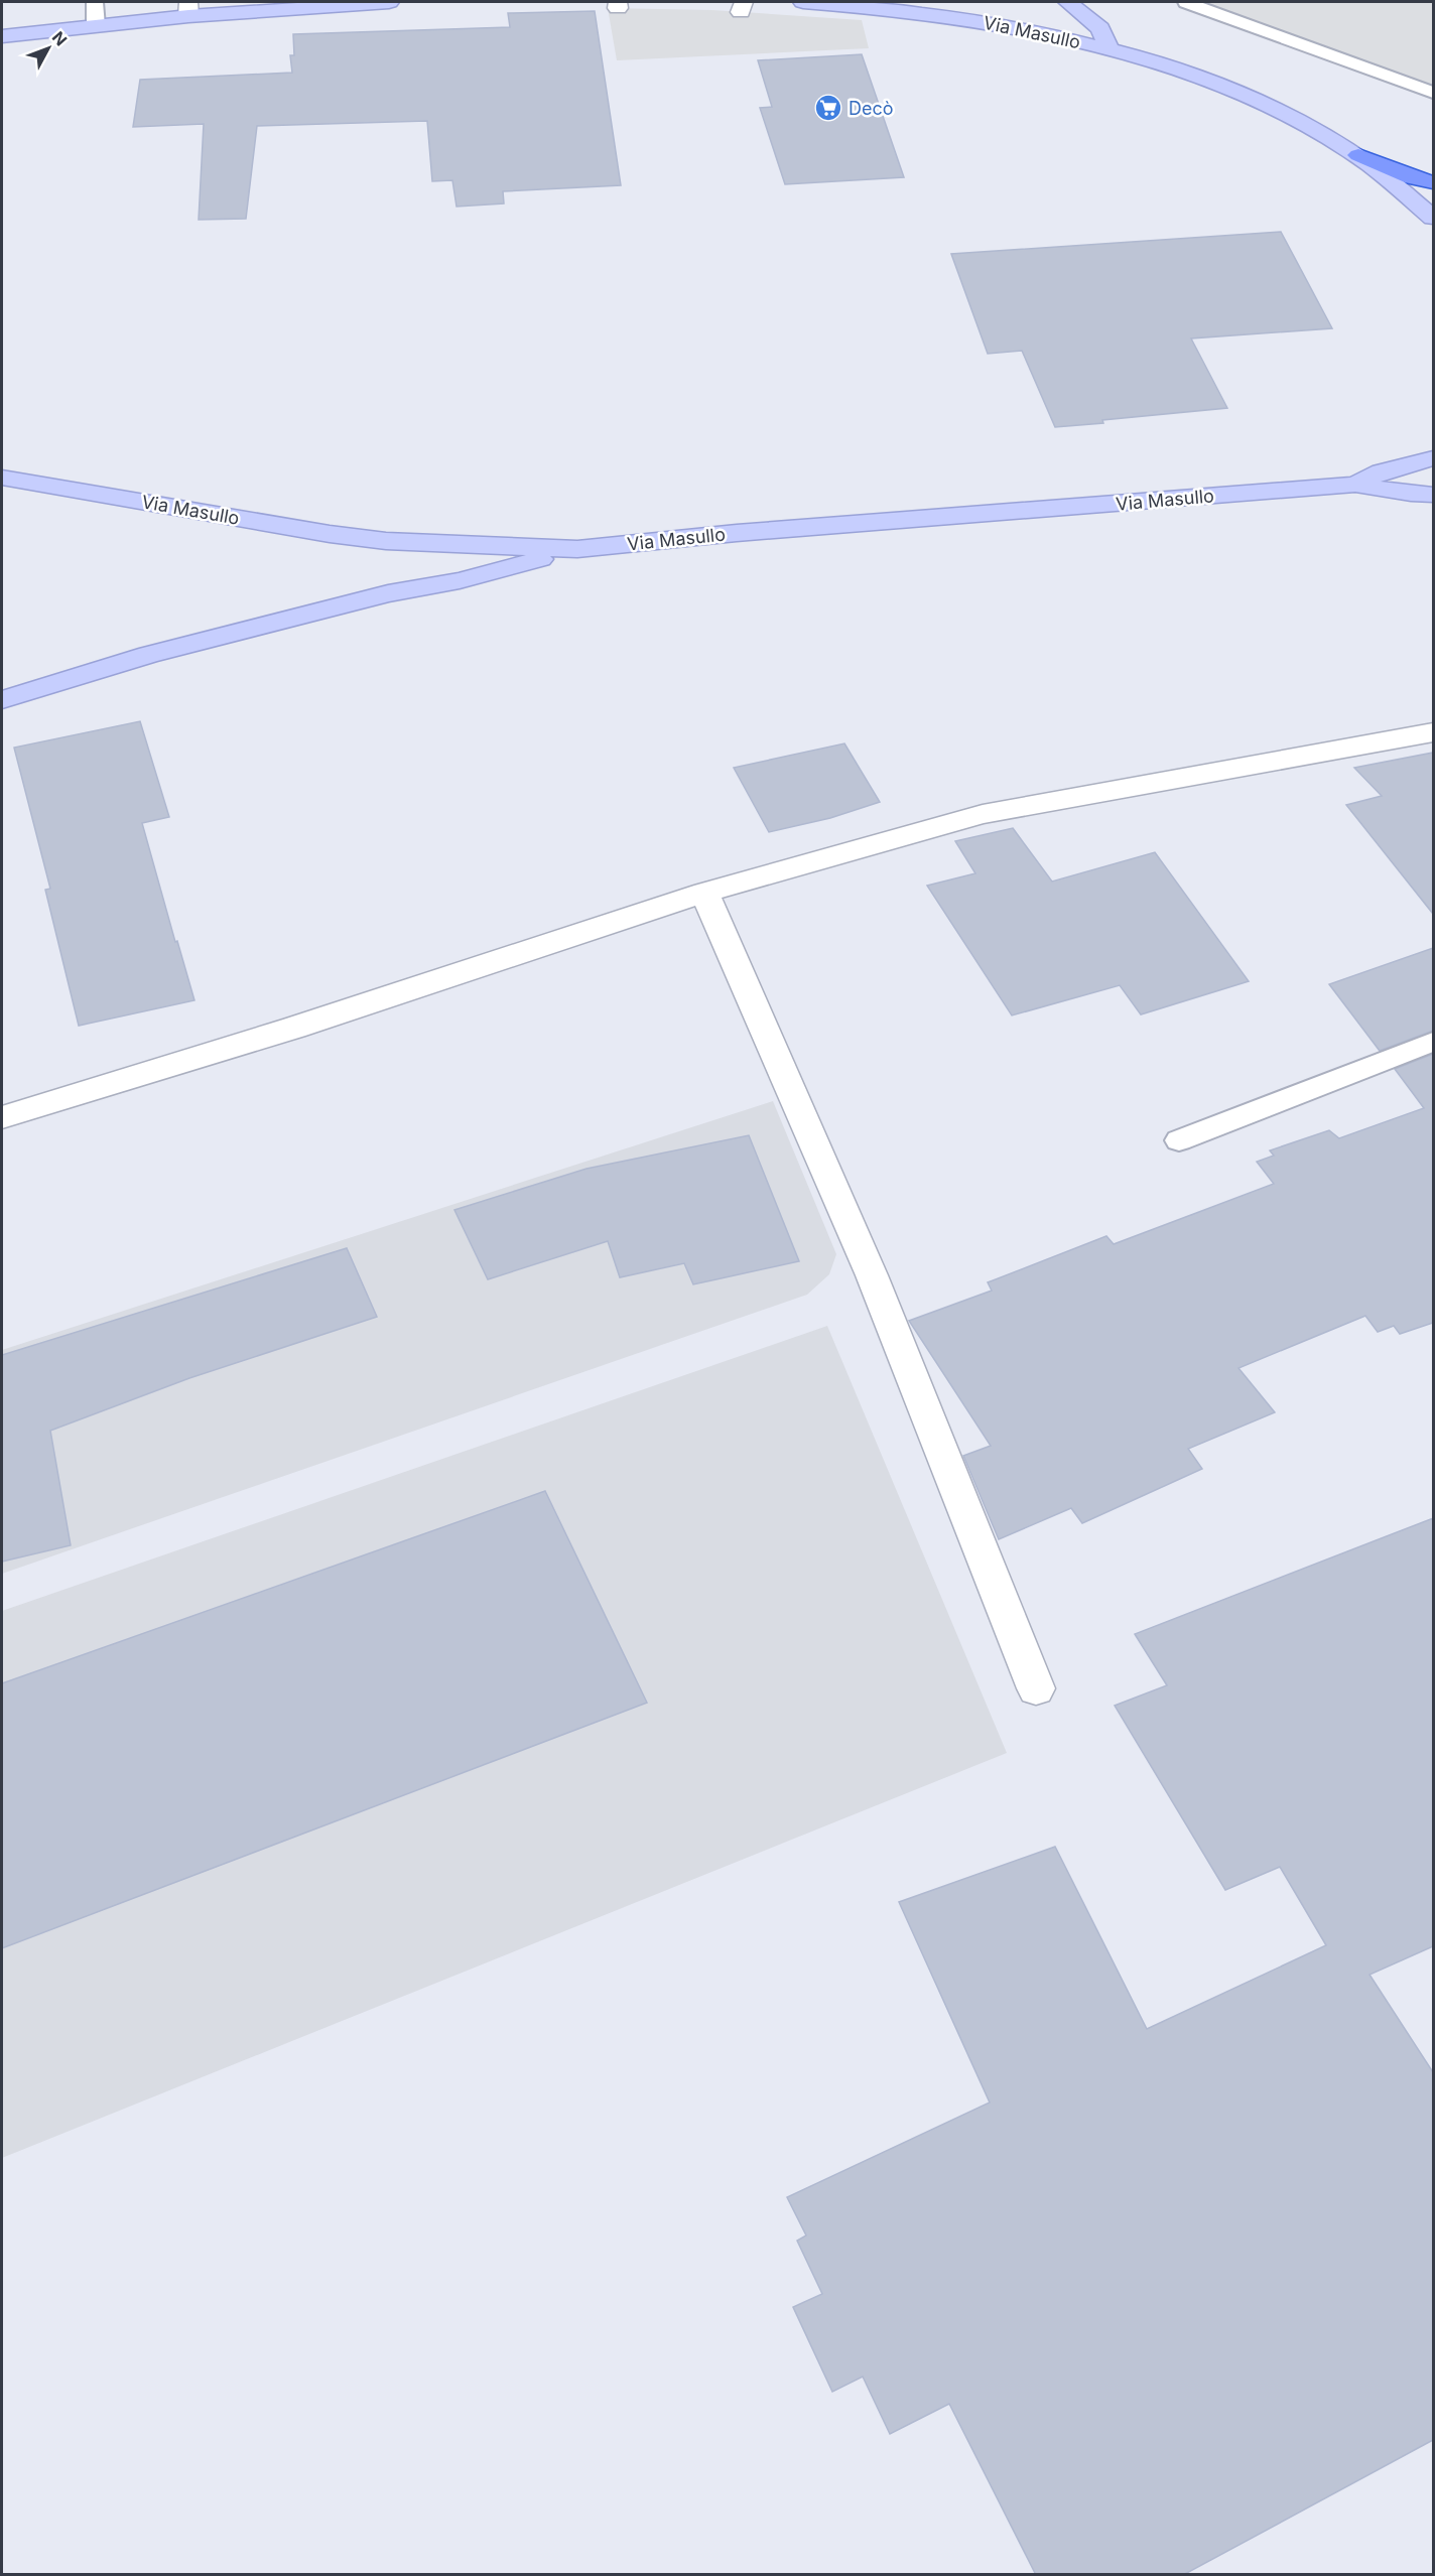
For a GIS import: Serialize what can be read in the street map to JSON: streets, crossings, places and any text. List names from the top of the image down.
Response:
{
  "streets": {
    "main road": ["Via Masullo"]
  },
  "places": {
    "supermarket": ["Decò"]
  },
  "north": "top right"
}
